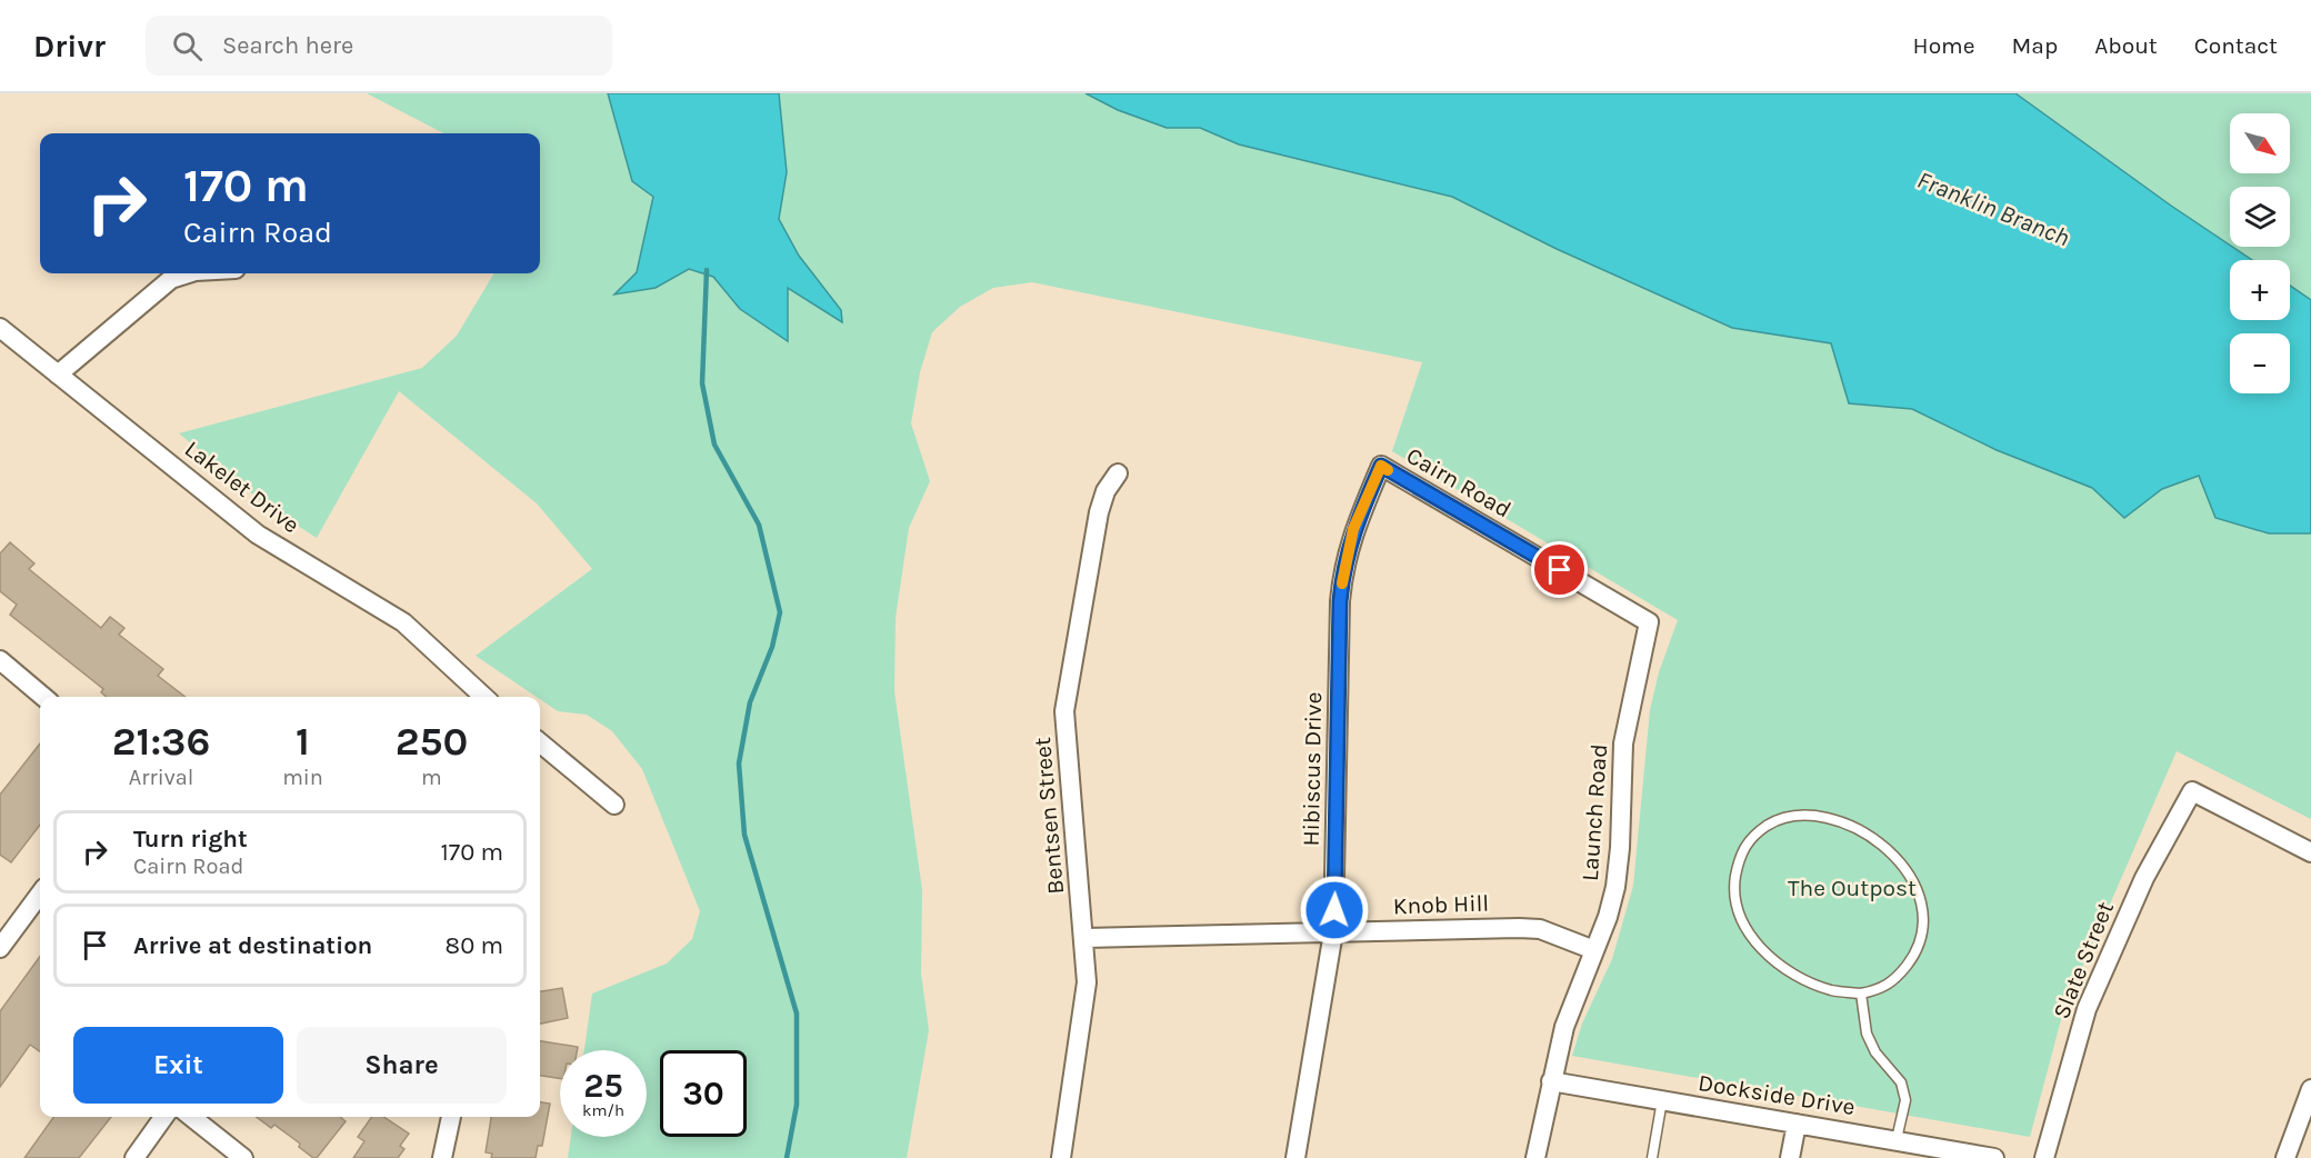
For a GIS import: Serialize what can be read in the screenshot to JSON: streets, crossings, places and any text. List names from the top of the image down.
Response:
{
  "streets": {
    "street": [
      "Cairn Road",
      "Lakelet Drive",
      "Hibiscus Drive",
      "Launch Road",
      "Bentsen Street",
      "Knob Hill",
      "Slate Street",
      "Dockside Drive"
    ]
  },
  "crossings": [
    ["Cairn Road", "Hibiscus Drive"],
    ["Cairn Road", "Launch Road"],
    ["Hibiscus Drive", "Knob Hill"],
    ["Launch Road", "Knob Hill"],
    ["Launch Road", "Dockside Drive"],
    ["Bentsen Street", "Knob Hill"]
  ],
  "water": ["Franklin Branch"],
  "parks": ["The Outpost"],
  "north": "bottom right",
  "page": {
    "header": "Drivr",
    "search": "Search here",
    "nav": [
      "Home",
      "Map",
      "About",
      "Contact"
    ],
    "map_buttons": ["+", "−"],
    "turn": ["170 m", "Cairn Road"],
    "eta": [
      "21:36",
      "Arrival",
      "1",
      "min",
      "250",
      "m"
    ],
    "list": [
      {
        "name": "Turn right",
        "note": "Cairn Road",
        "value": "170 m"
      },
      {
        "name": "Arrive at destination",
        "value": "80 m"
      }
    ],
    "buttons": ["Exit", "Share"],
    "speed": "25 km/h",
    "limit": "30"
  }
}
